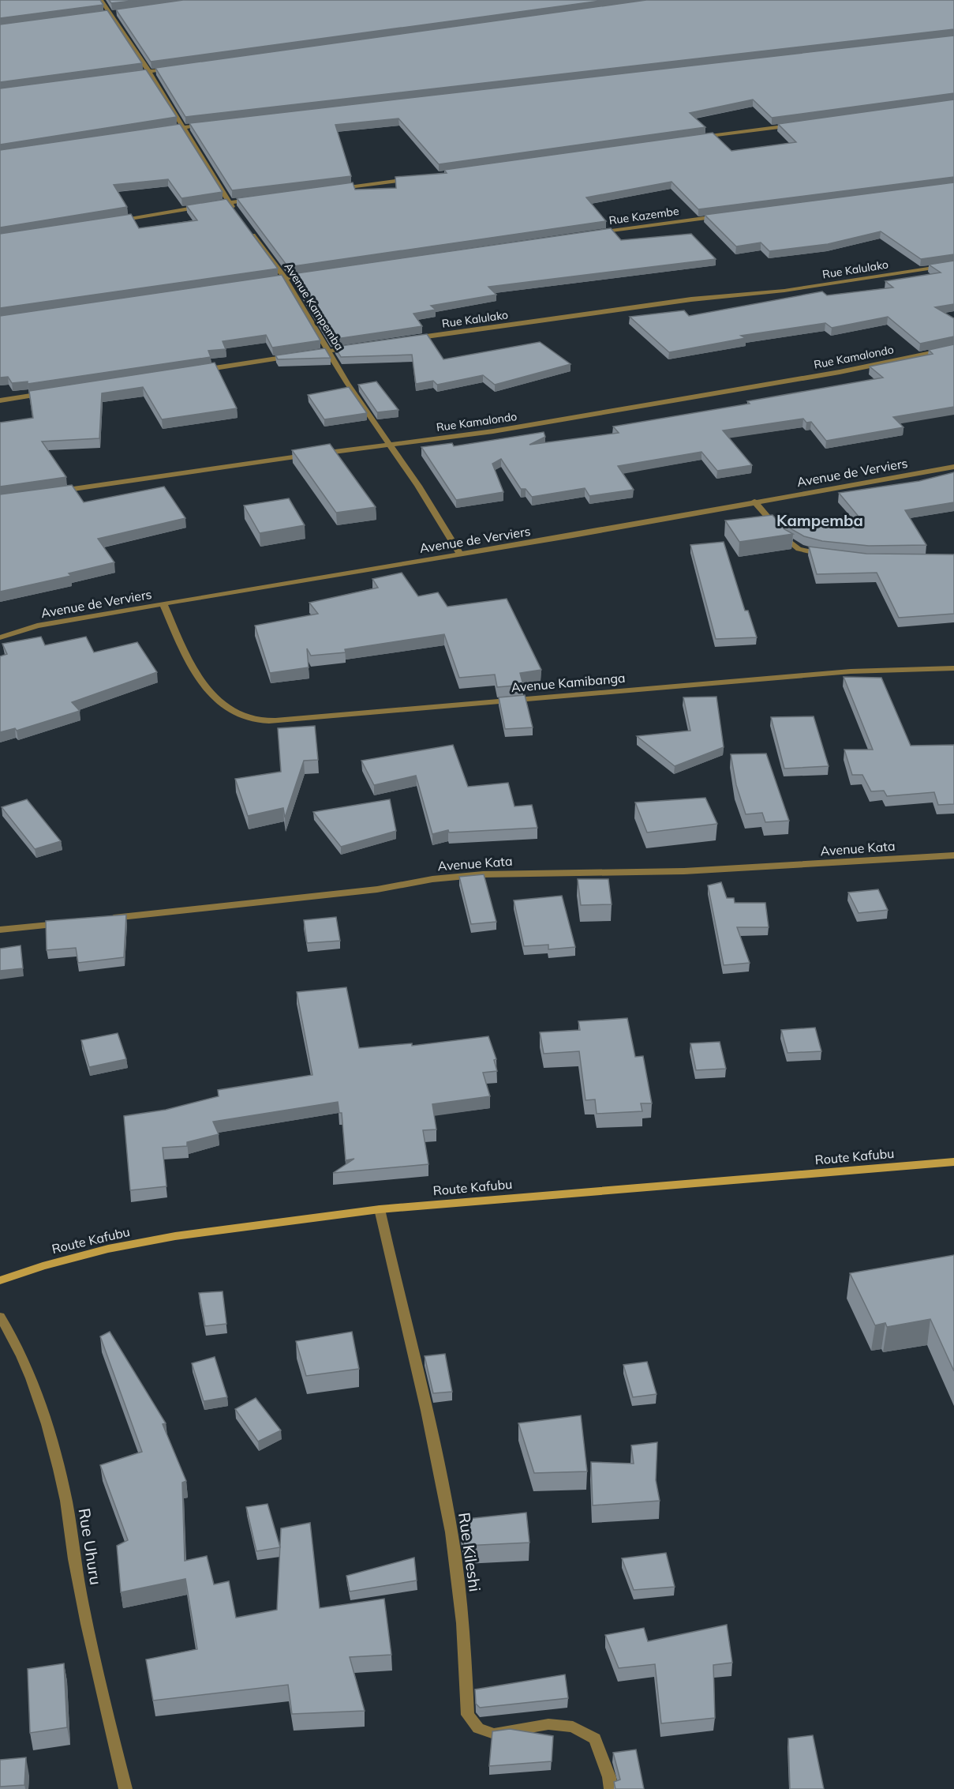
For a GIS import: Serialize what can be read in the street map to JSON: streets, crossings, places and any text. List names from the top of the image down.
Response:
{
  "streets": {
    "main road": ["Route Kafubu"],
    "street": [
      "Rue Kazembe",
      "Rue Kalulako",
      "Avenue Kampemba",
      "Rue Kamalondo",
      "Avenue de Verviers",
      "Avenue Kamibanga",
      "Avenue Kata",
      "Rue Uhuru",
      "Rue Kileshi"
    ]
  },
  "crossings": [
    ["Avenue Kampemba", "Rue Kamalondo"],
    ["Avenue Kampemba", "Avenue de Verviers"],
    ["Avenue de Verviers", "Avenue Kamibanga"],
    ["Route Kafubu", "Rue Kileshi"]
  ],
  "districts": ["Kampemba"]
}
